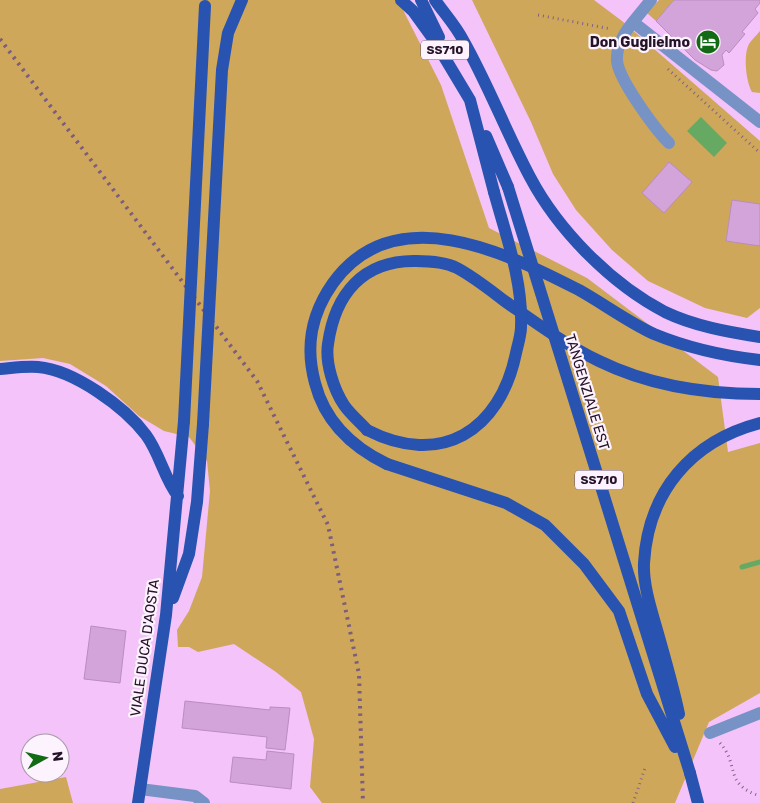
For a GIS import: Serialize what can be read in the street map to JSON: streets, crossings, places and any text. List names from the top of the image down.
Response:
{
  "streets": {
    "main road": ["SS710", "TANGENZIALE EST", "VIALE DUCA D'AOSTA"]
  },
  "places": {
    "hotel": ["Don Guglielmo"]
  },
  "north": "right"
}
